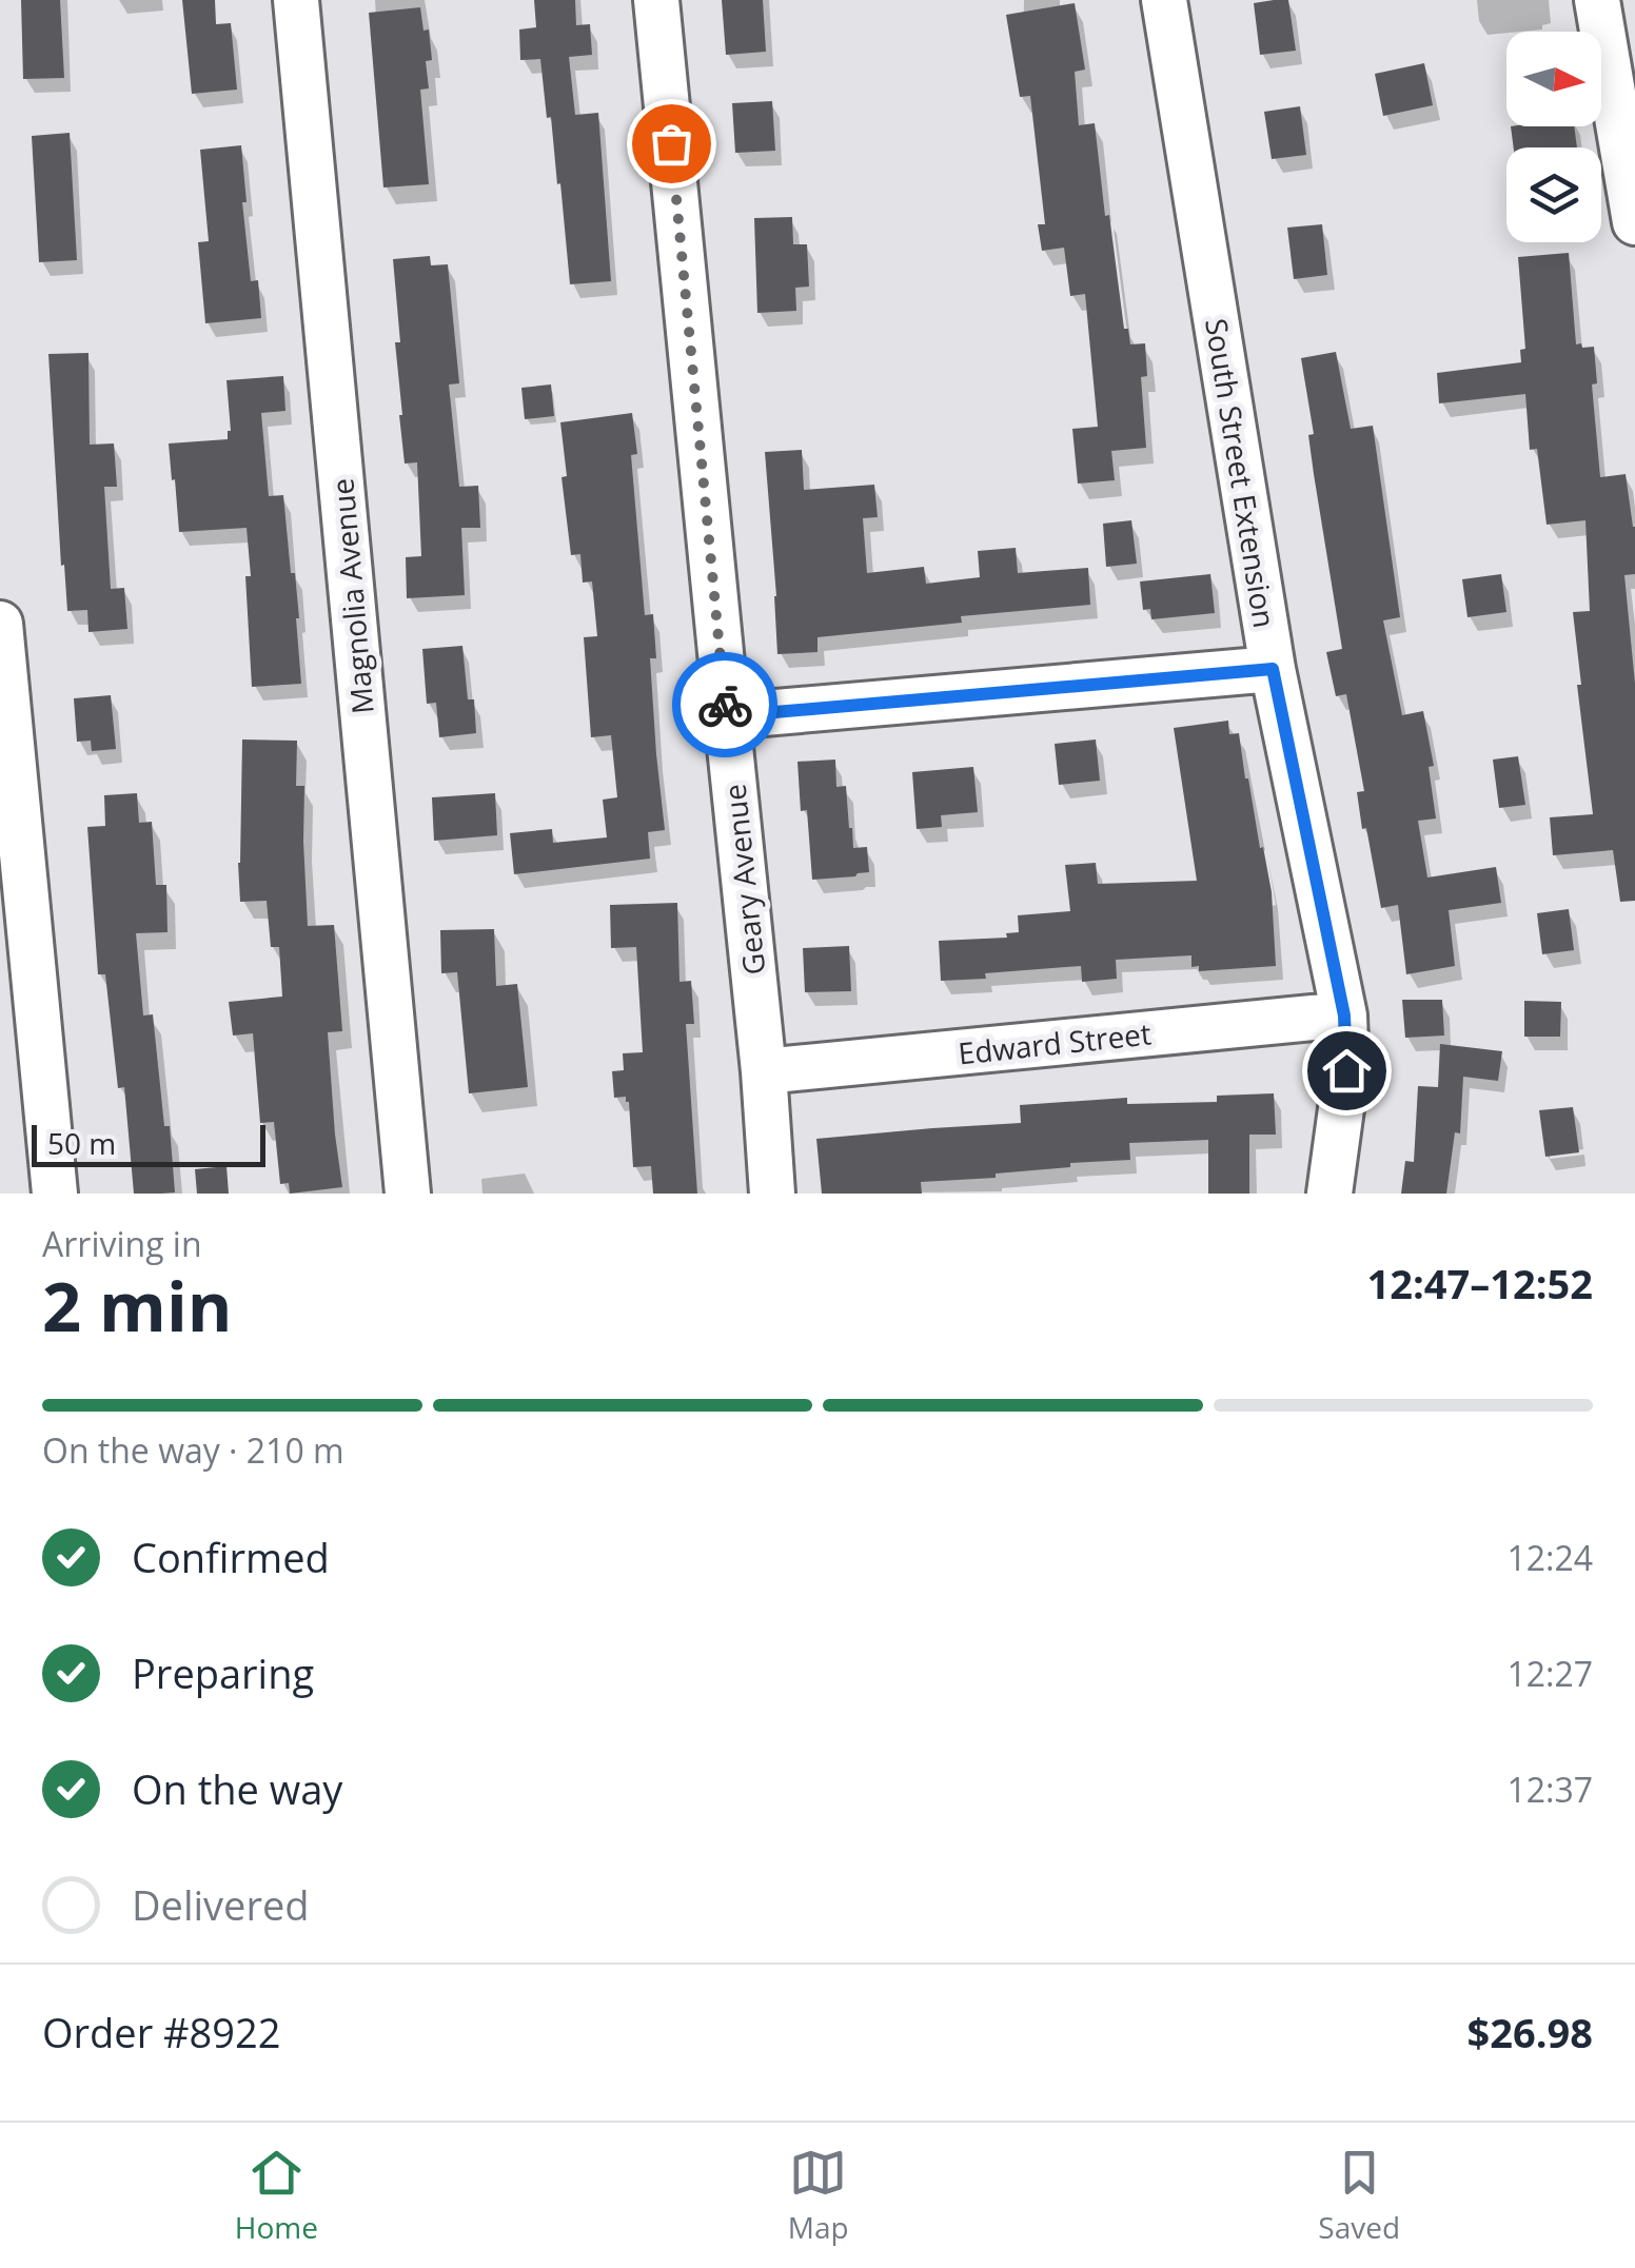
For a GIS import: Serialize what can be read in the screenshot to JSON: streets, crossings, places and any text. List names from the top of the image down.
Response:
{
  "streets": {
    "street": [
      "South Street Extension",
      "Magnolia Avenue",
      "Geary Avenue",
      "Edward Street"
    ]
  },
  "crossings": [
    ["South Street Extension", "Edward Street"],
    ["Geary Avenue", "Edward Street"]
  ],
  "scale_bar": "50 m",
  "north": "right",
  "page": {
    "scale": "50 m",
    "heading": ["2 min", "Arriving in", "12:47–12:52"],
    "panel": ["Order #8922", "$26.98"],
    "bar": "On the way · 210 m",
    "list": [
      ["Confirmed", "12:24"],
      ["Preparing", "12:27"],
      ["On the way", "12:37"],
      "Delivered"
    ],
    "tabs": ["Home", "Map", "Saved"]
  }
}
